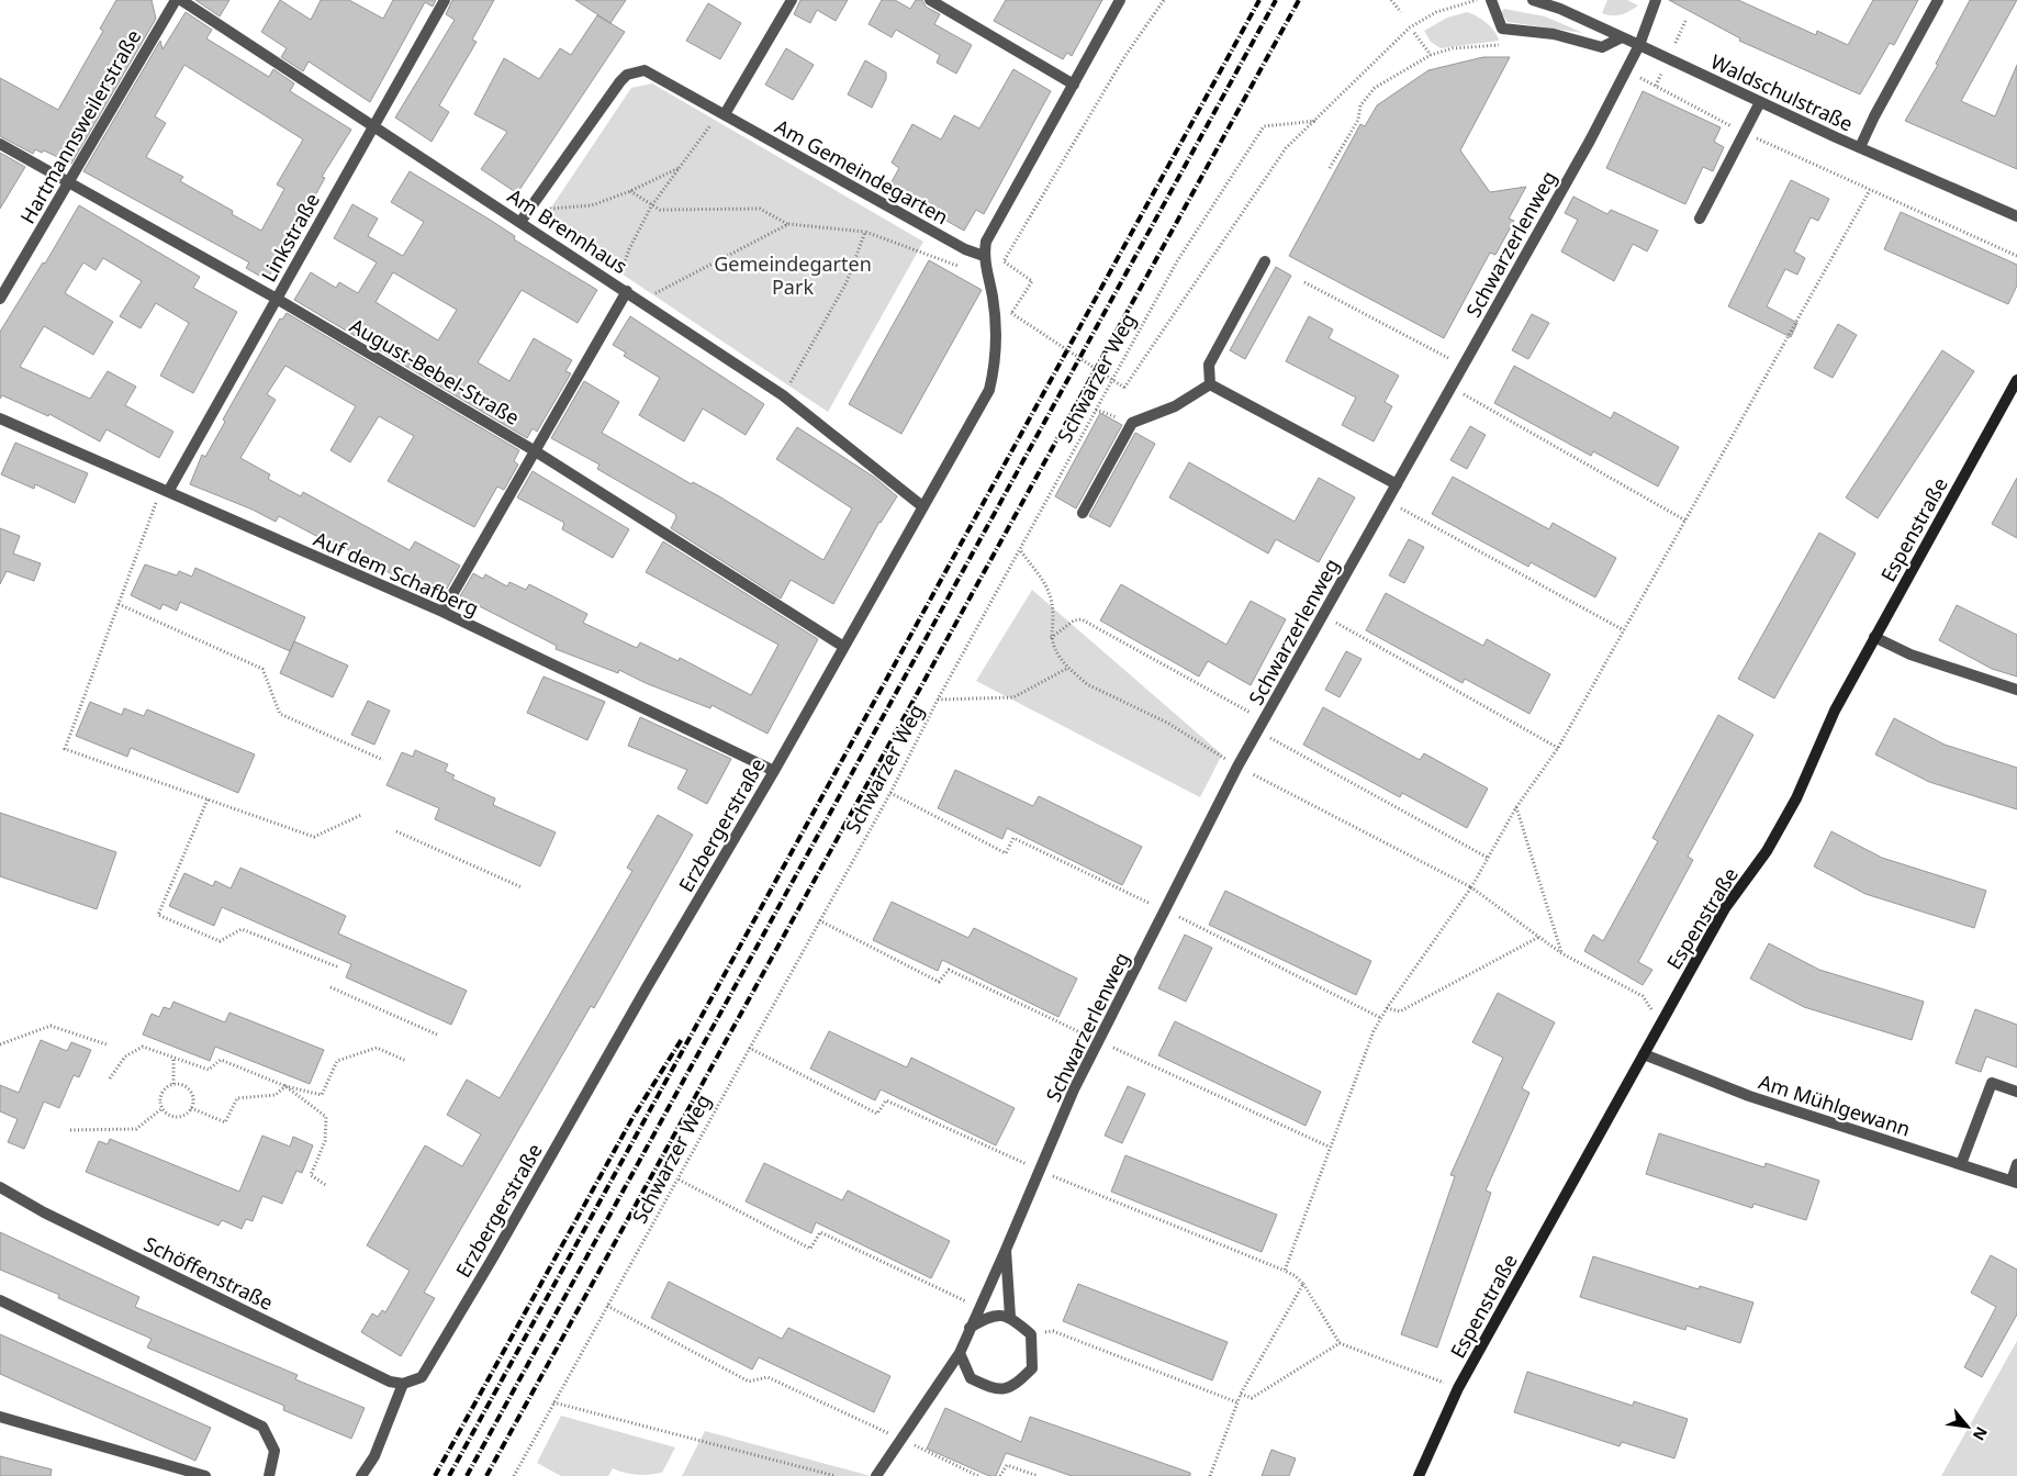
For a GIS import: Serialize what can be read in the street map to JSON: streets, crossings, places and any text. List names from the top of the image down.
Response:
{
  "streets": {
    "street": [
      "Waldschulstraße",
      "Hartmannsweilerstraße",
      "Am Gemeindegarten",
      "Am Brennhaus",
      "Linkstraße",
      "Schwarzerlenweg",
      "August-Bebel-Straße",
      "Espenstraße",
      "Auf dem Schafberg",
      "Erzbergerstraße",
      "Am Mühlgewann",
      "Schöffenstraße"
    ],
    "path": ["Schwarzer Weg"]
  },
  "crossings": [
    ["Waldschulstraße", "Schwarzerlenweg"],
    ["Hartmannsweilerstraße", "August-Bebel-Straße"],
    ["Am Gemeindegarten", "Am Brennhaus"],
    ["Am Gemeindegarten", "Erzbergerstraße"],
    ["Am Brennhaus", "Linkstraße"],
    ["Am Brennhaus", "Erzbergerstraße"],
    ["Linkstraße", "August-Bebel-Straße"],
    ["Linkstraße", "Auf dem Schafberg"],
    ["August-Bebel-Straße", "Erzbergerstraße"],
    ["Espenstraße", "Am Mühlgewann"],
    ["Auf dem Schafberg", "Erzbergerstraße"],
    ["Erzbergerstraße", "Schöffenstraße"]
  ],
  "parks": ["Gemeindegarten Park"],
  "north": "bottom right"
}
